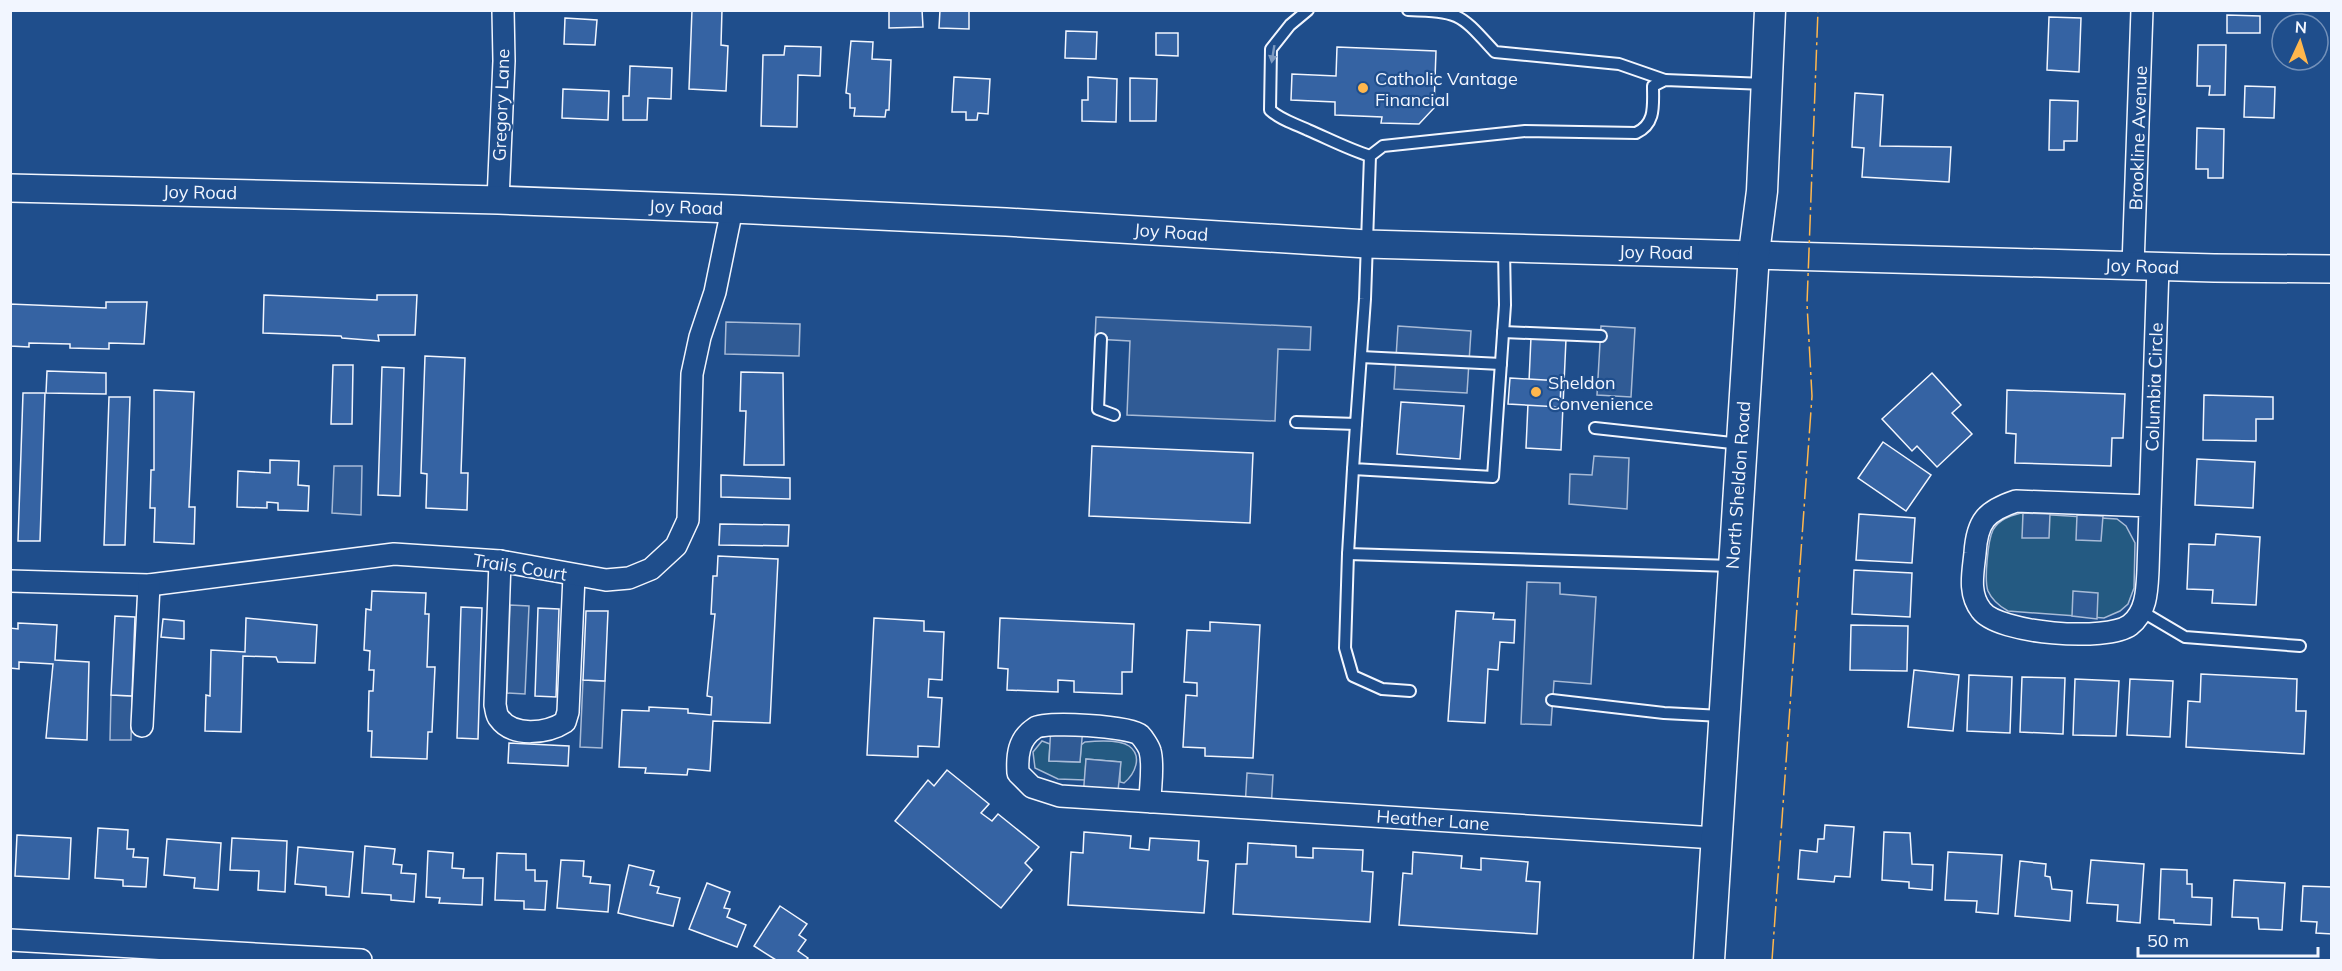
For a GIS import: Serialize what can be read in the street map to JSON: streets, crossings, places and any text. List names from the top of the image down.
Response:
{
  "streets": {
    "main road": ["North Sheldon Road"],
    "street": [
      "Gregory Lane",
      "Brookline Avenue",
      "Joy Road",
      "Columbia Circle",
      "Trails Court",
      "Heather Lane"
    ]
  },
  "crossings": [
    ["Gregory Lane", "Joy Road"],
    ["Brookline Avenue", "Joy Road"],
    ["Brookline Avenue", "Columbia Circle"],
    ["Joy Road", "Columbia Circle"],
    ["Joy Road", "North Sheldon Road"],
    ["Joy Road", "Trails Court"],
    ["North Sheldon Road", "Heather Lane"]
  ],
  "places": ["Catholic Vantage Financial", "Sheldon Convenience"],
  "scale_bar": "50 m",
  "north": "top"
}
